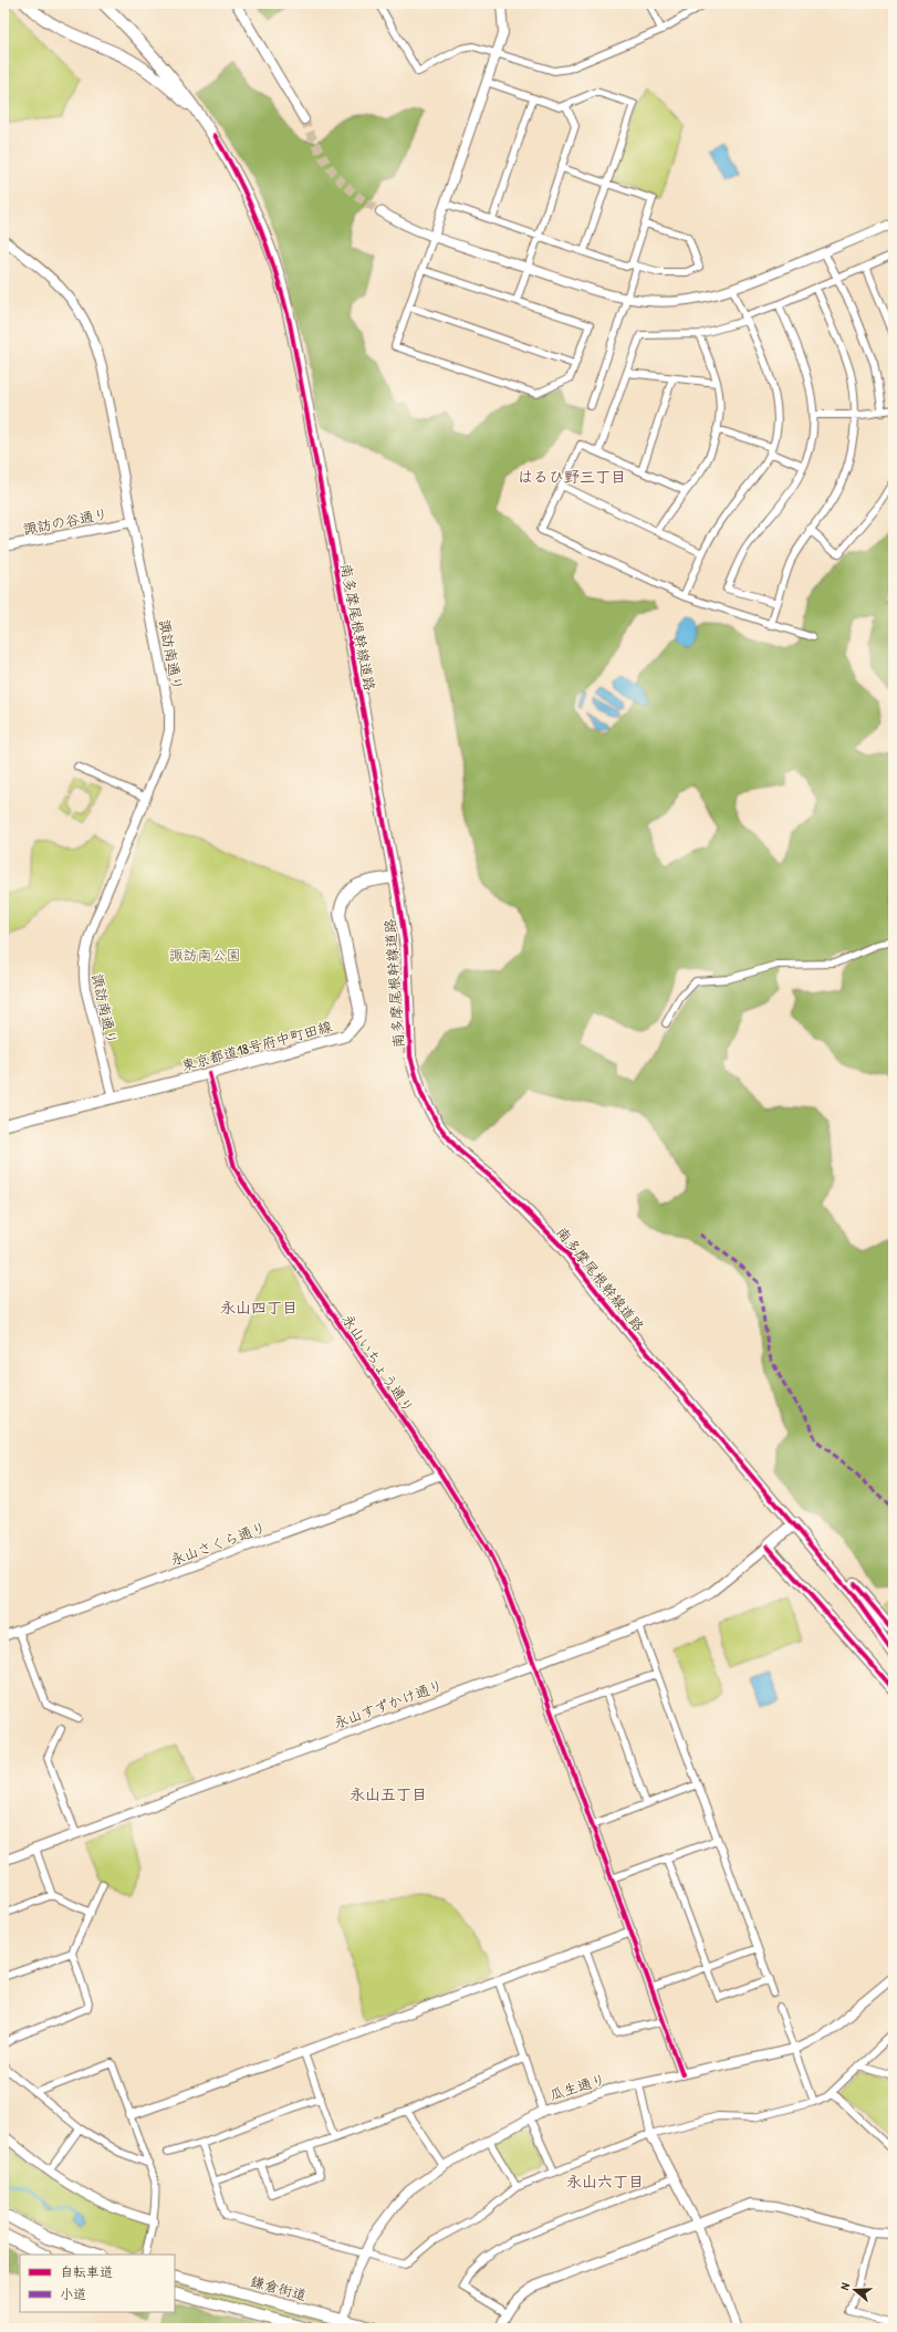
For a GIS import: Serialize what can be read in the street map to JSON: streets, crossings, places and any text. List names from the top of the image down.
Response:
{
  "streets": {
    "main road": ["南多摩尾根幹線道路", "東京都道18号府中町田線", "鎌倉街道"],
    "street": [
      "諏訪の谷通り",
      "諏訪南通り",
      "永山いちょう通り",
      "永山さくら通り",
      "永山すずかけ通り",
      "瓜生通り"
    ]
  },
  "crossings": [
    ["諏訪の谷通り", "諏訪南通り"],
    ["南多摩尾根幹線道路", "東京都道18号府中町田線"],
    ["諏訪南通り", "東京都道18号府中町田線"],
    ["東京都道18号府中町田線", "永山いちょう通り"],
    ["永山いちょう通り", "永山さくら通り"],
    ["永山いちょう通り", "永山すずかけ通り"],
    ["永山いちょう通り", "瓜生通り"],
    ["瓜生通り", "鎌倉街道"]
  ],
  "districts": [
    "はるひ野三丁目",
    "永山四丁目",
    "永山五丁目",
    "永山六丁目"
  ],
  "parks": ["諏訪南公園"],
  "legend": ["自転車道", "小道"],
  "north": "left"
}
